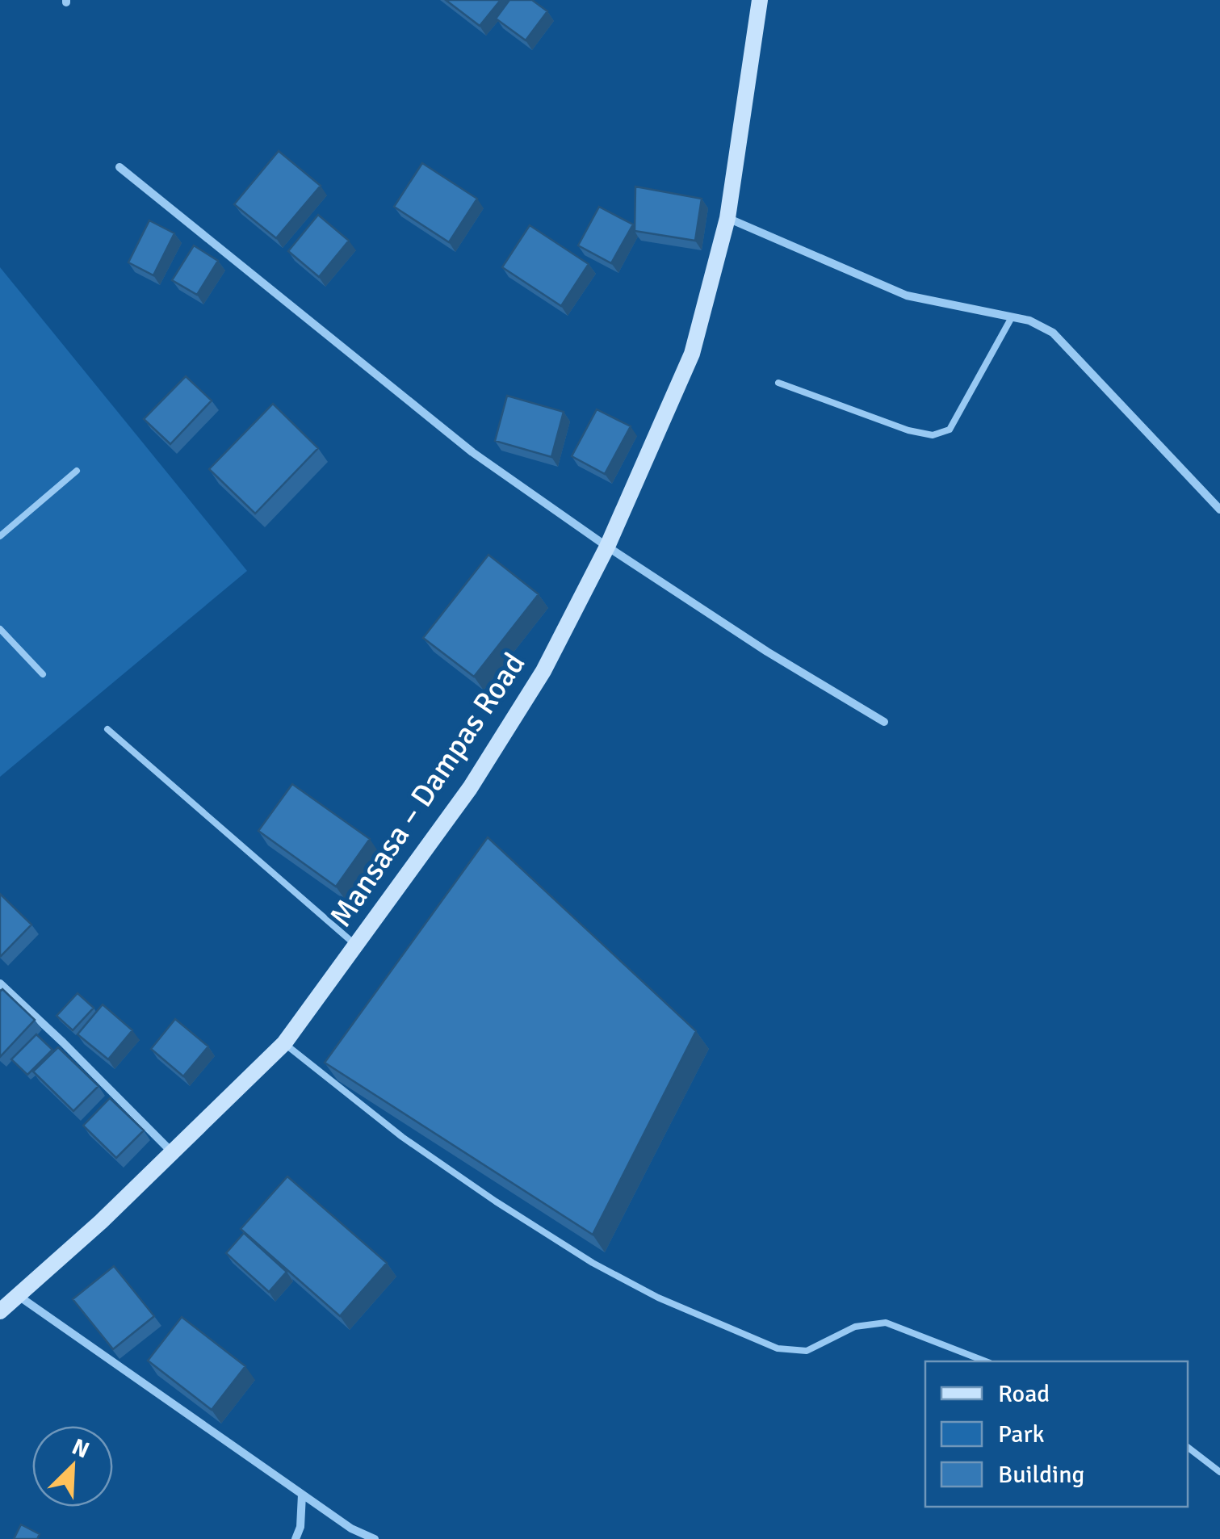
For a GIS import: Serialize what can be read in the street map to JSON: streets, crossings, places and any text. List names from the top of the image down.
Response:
{
  "streets": {
    "main road": ["Mansasa – Dampas Road"]
  },
  "legend": ["Road", "Park", "Building"],
  "north": "top right"
}
